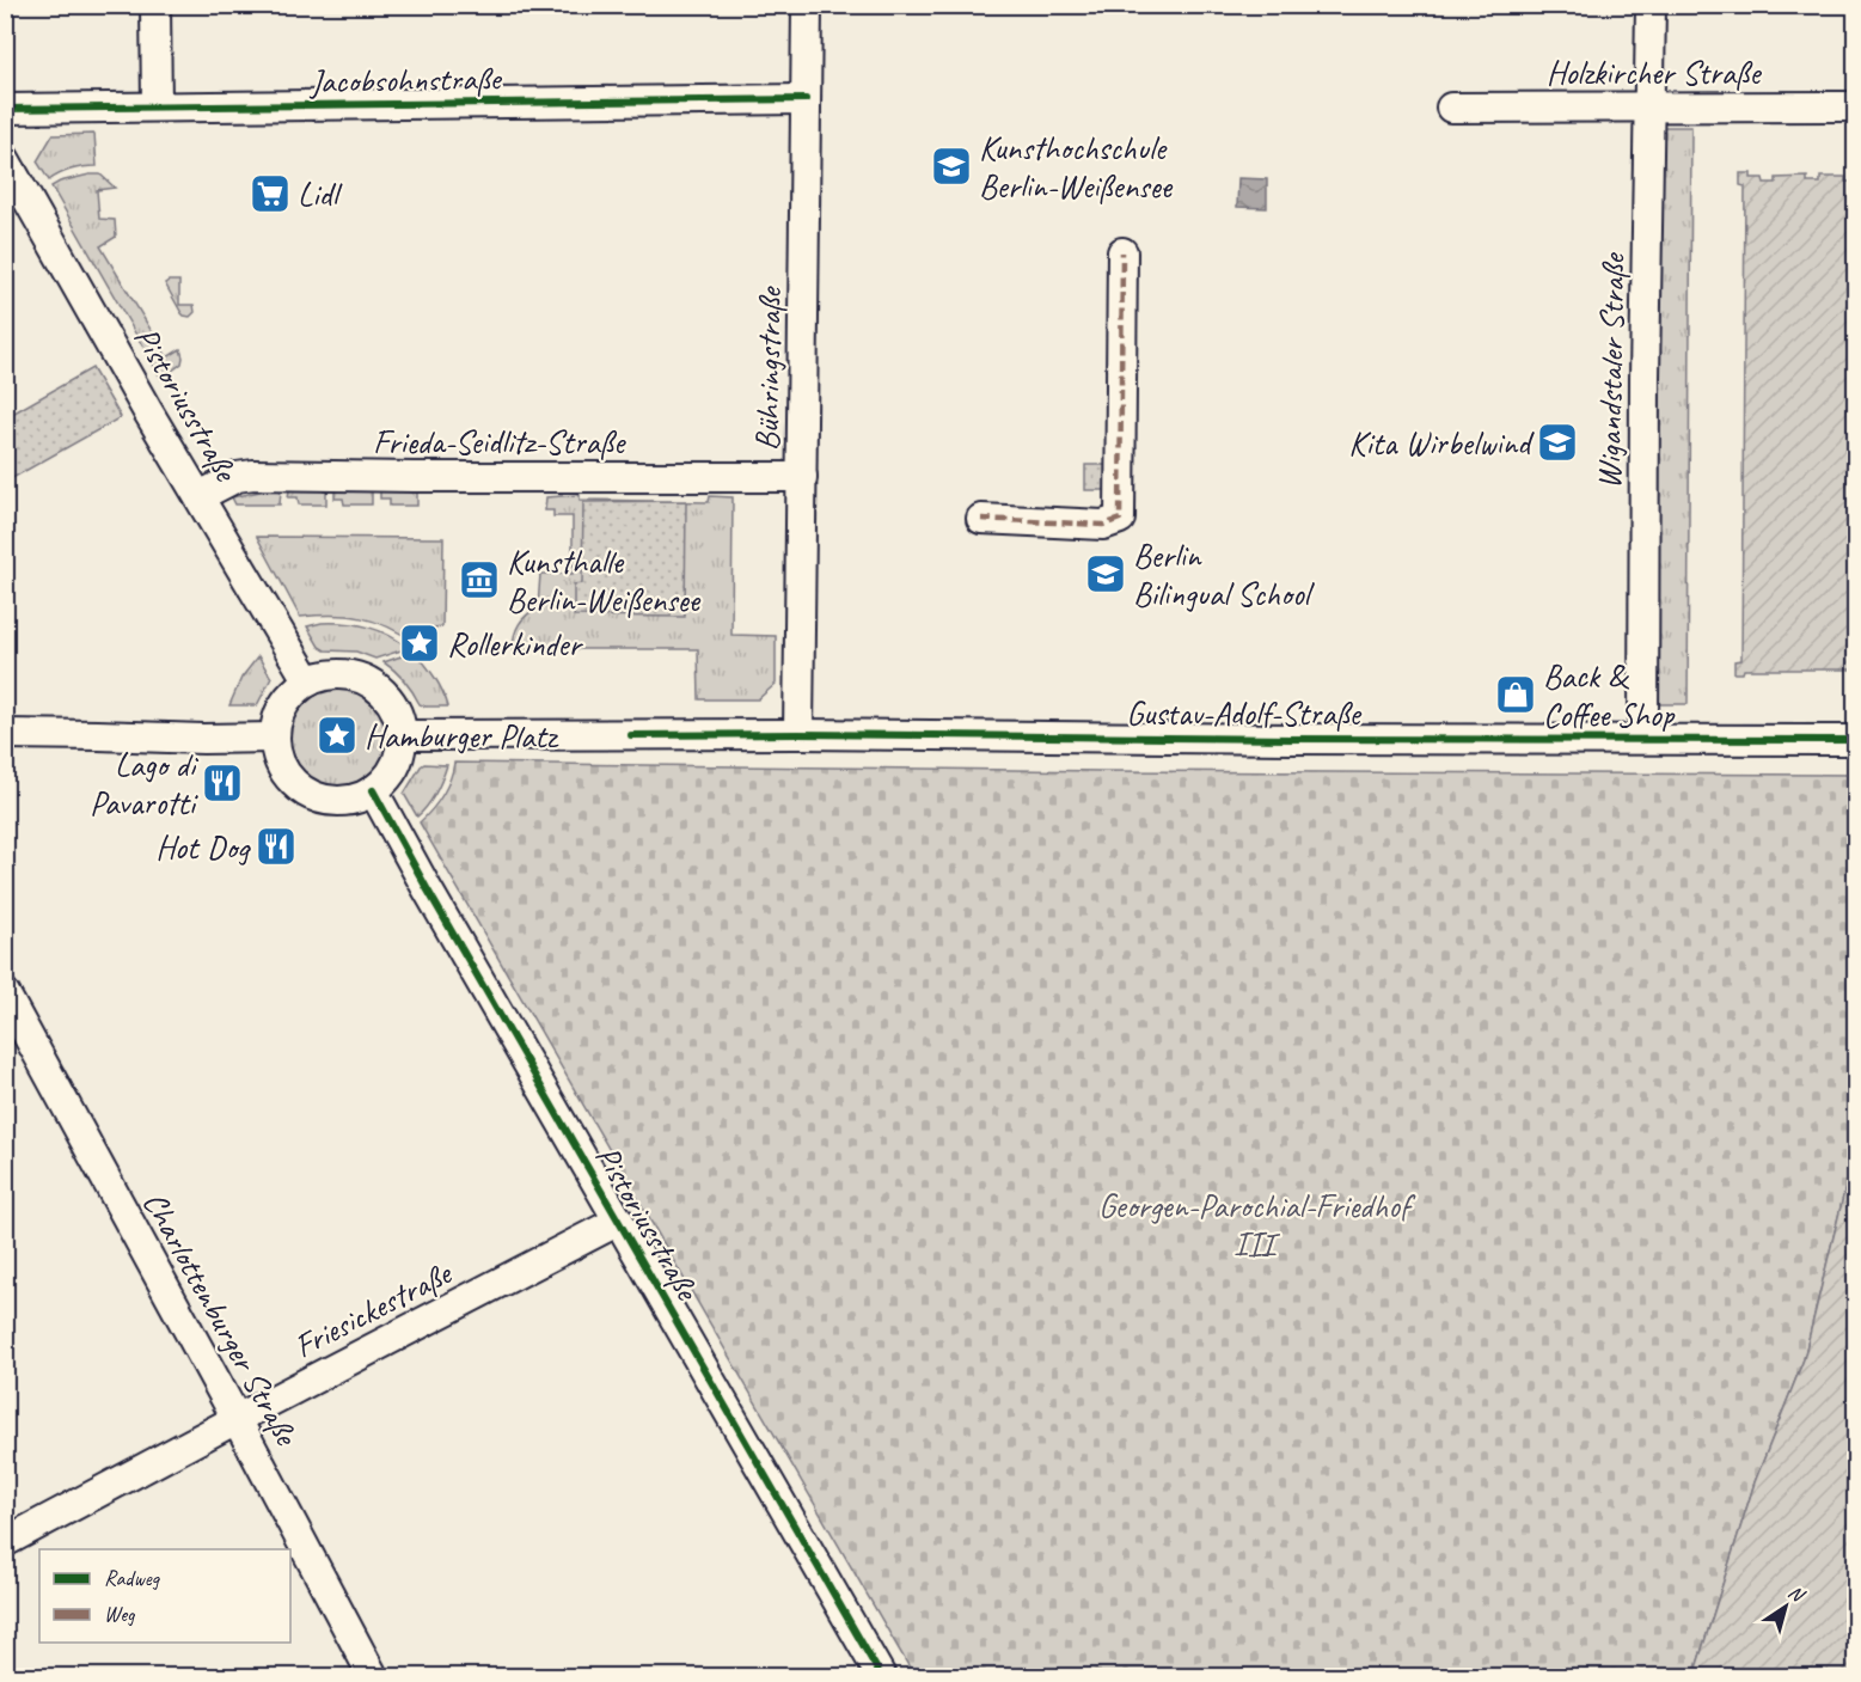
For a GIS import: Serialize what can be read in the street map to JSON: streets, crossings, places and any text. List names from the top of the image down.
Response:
{
  "streets": {
    "street": [
      "Holzkircher Straße",
      "Jacobsohnstraße",
      "Bühringstraße",
      "Wigandstaler Straße",
      "Pistoriusstraße",
      "Frieda-Seidlitz-Straße",
      "Gustav-Adolf-Straße",
      "Friesickestraße",
      "Charlottenburger Straße"
    ]
  },
  "crossings": [
    ["Holzkircher Straße", "Wigandstaler Straße"],
    ["Jacobsohnstraße", "Bühringstraße"],
    ["Bühringstraße", "Frieda-Seidlitz-Straße"],
    ["Bühringstraße", "Gustav-Adolf-Straße"],
    ["Wigandstaler Straße", "Gustav-Adolf-Straße"],
    ["Pistoriusstraße", "Frieda-Seidlitz-Straße"],
    ["Pistoriusstraße", "Gustav-Adolf-Straße"],
    ["Pistoriusstraße", "Friesickestraße"],
    ["Friesickestraße", "Charlottenburger Straße"]
  ],
  "parks": ["Georgen-Parochial-Friedhof III"],
  "places": {
    "school or university": ["Kunsthochschule Berlin-Weißensee", "Kita Wirbelwind", "Berlin Bilingual School"],
    "supermarket": ["Lidl"],
    "museum": ["Kunsthalle Berlin-Weißensee"],
    "place": ["Rollerkinder", "Hamburger Platz"],
    "shop": ["Back & Coffee Shop"],
    "restaurant": ["Lago di Pavarotti", "Hot Dog"]
  },
  "legend": ["Radweg", "Weg"],
  "north": "top right"
}
